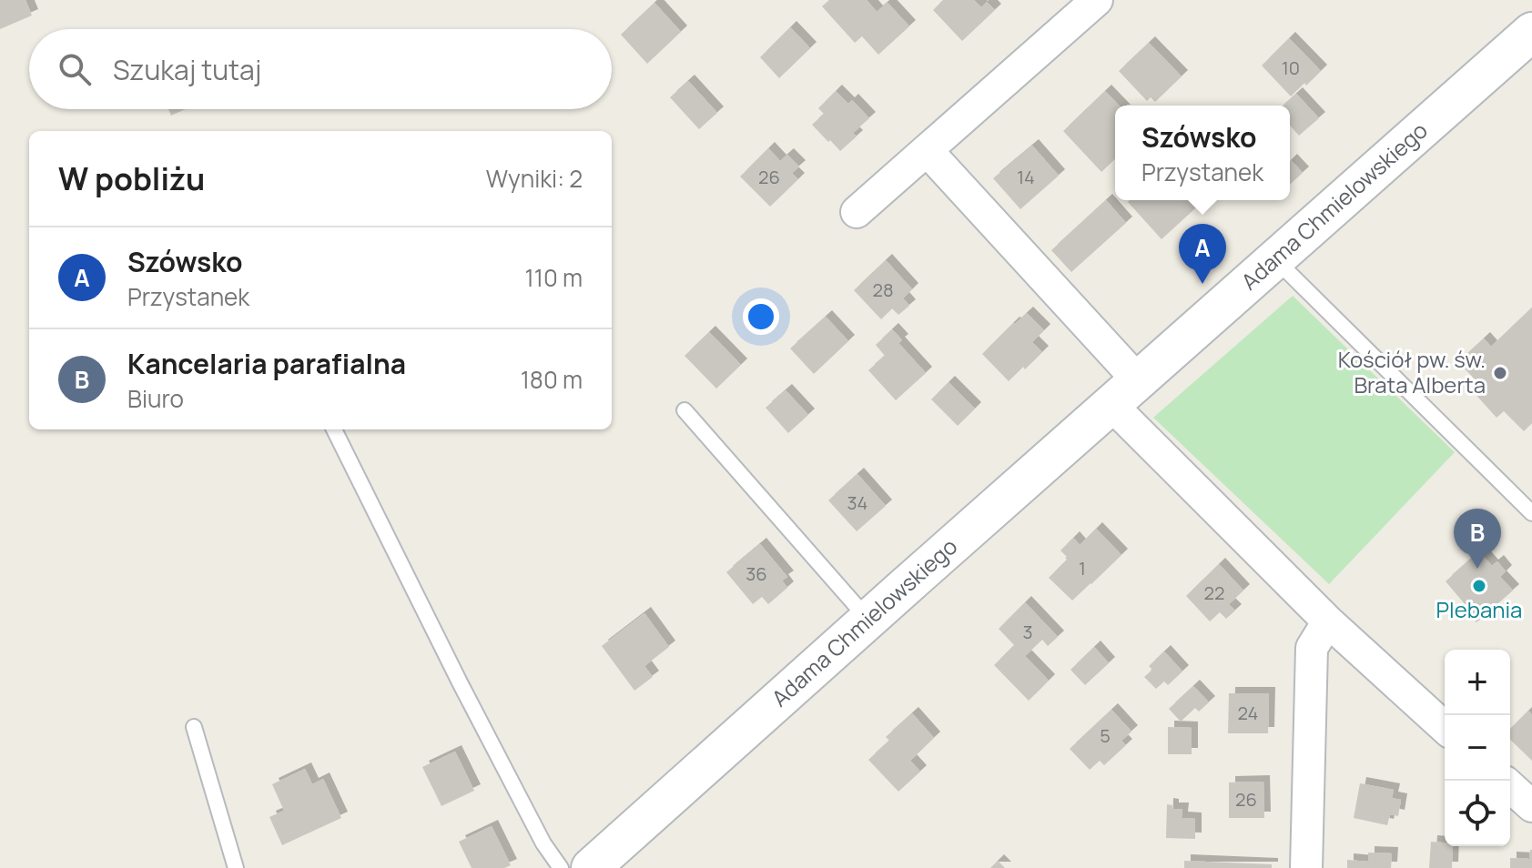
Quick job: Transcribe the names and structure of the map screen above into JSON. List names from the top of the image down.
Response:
{
  "streets": {
    "street": ["Adama Chmielowskiego"]
  },
  "places": ["Kościół pw. św. Brata Alberta", "Plebania"],
  "house_numbers": [
    "10",
    "26",
    "14",
    "28",
    "34",
    "1",
    "36",
    "22",
    "3",
    "24",
    "5",
    "26"
  ],
  "page": {
    "search": "Szukaj tutaj",
    "popup": ["Szówsko", "Przystanek"],
    "heading": ["W pobliżu", "Wyniki: 2"],
    "pins": ["A", "B"],
    "list": [
      {
        "mark": "A",
        "name": "Szówsko",
        "note": "Przystanek",
        "value": "110 m"
      },
      {
        "mark": "B",
        "name": "Kancelaria parafialna",
        "note": "Biuro",
        "value": "180 m"
      }
    ],
    "map_buttons": ["+", "−"]
  }
}
